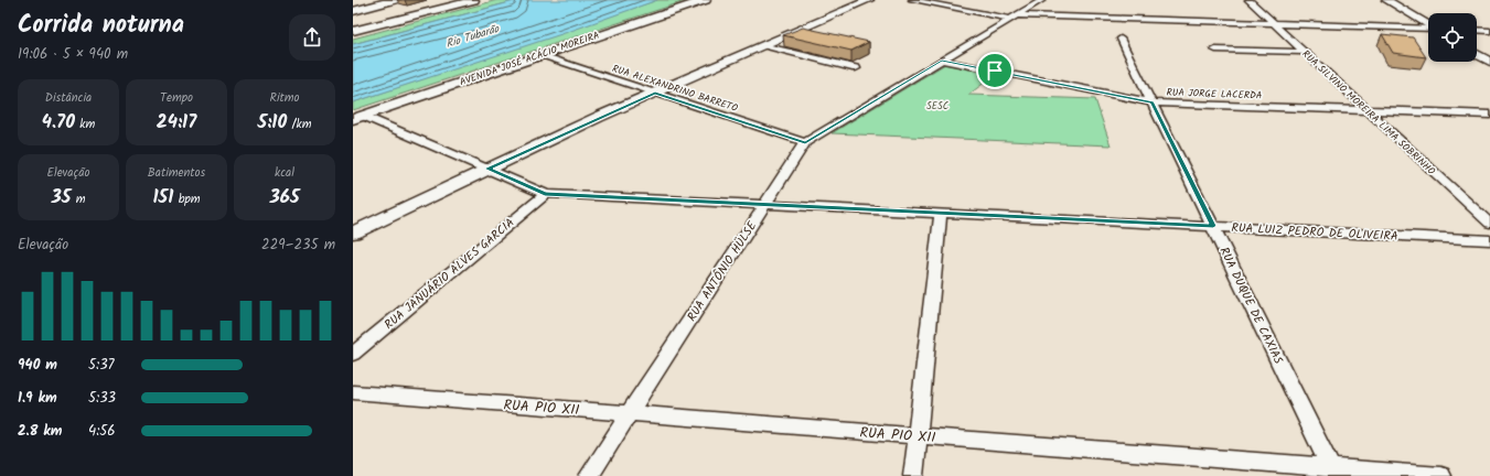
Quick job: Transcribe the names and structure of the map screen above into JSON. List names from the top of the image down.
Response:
{
  "streets": {
    "street": [
      "AVENIDA JOSÉ ACÁCIO MOREIRA",
      "RUA ALEXANDRINO BARRETO",
      "RUA JORGE LACERDA",
      "RUA SILVINO MOREIRA LIMA SOBRINHO",
      "RUA LUIZ PEDRO DE OLIVEIRA",
      "RUA ANTÔNIO HÜLSE",
      "RUA JANUÁRIO ALVES GARCIA",
      "RUA DUQUE DE CAXIAS",
      "RUA PIO XII"
    ]
  },
  "crossings": [
    ["AVENIDA JOSÉ ACÁCIO MOREIRA", "RUA ALEXANDRINO BARRETO"],
    ["AVENIDA JOSÉ ACÁCIO MOREIRA", "RUA LUIZ PEDRO DE OLIVEIRA"],
    ["RUA ALEXANDRINO BARRETO", "RUA ANTÔNIO HÜLSE"],
    ["RUA JORGE LACERDA", "RUA SILVINO MOREIRA LIMA SOBRINHO"],
    ["RUA JORGE LACERDA", "RUA ANTÔNIO HÜLSE"],
    ["RUA JORGE LACERDA", "RUA DUQUE DE CAXIAS"],
    ["RUA LUIZ PEDRO DE OLIVEIRA", "RUA ANTÔNIO HÜLSE"],
    ["RUA LUIZ PEDRO DE OLIVEIRA", "RUA JANUÁRIO ALVES GARCIA"],
    ["RUA LUIZ PEDRO DE OLIVEIRA", "RUA DUQUE DE CAXIAS"],
    ["RUA ANTÔNIO HÜLSE", "RUA PIO XII"],
    ["RUA DUQUE DE CAXIAS", "RUA PIO XII"]
  ],
  "water": ["Rio Tubarão"],
  "parks": ["SESC"],
  "page": {
    "heading": ["Corrida noturna", "19:06 · 5 × 940 m"],
    "stats": [
      ["Distância", "4.70 km"],
      ["Tempo", "24:17"],
      ["Ritmo", "5:10 /km"],
      ["Elevação", "35 m"],
      ["Batimentos", "151 bpm"],
      ["kcal", "365"]
    ],
    "chart": ["Elevação", "229–235 m"],
    "list": [
      {
        "name": "940 m",
        "note": "5:37"
      },
      {
        "name": "1.9 km",
        "note": "5:33"
      },
      {
        "name": "2.8 km",
        "note": "4:56"
      }
    ]
  }
}
